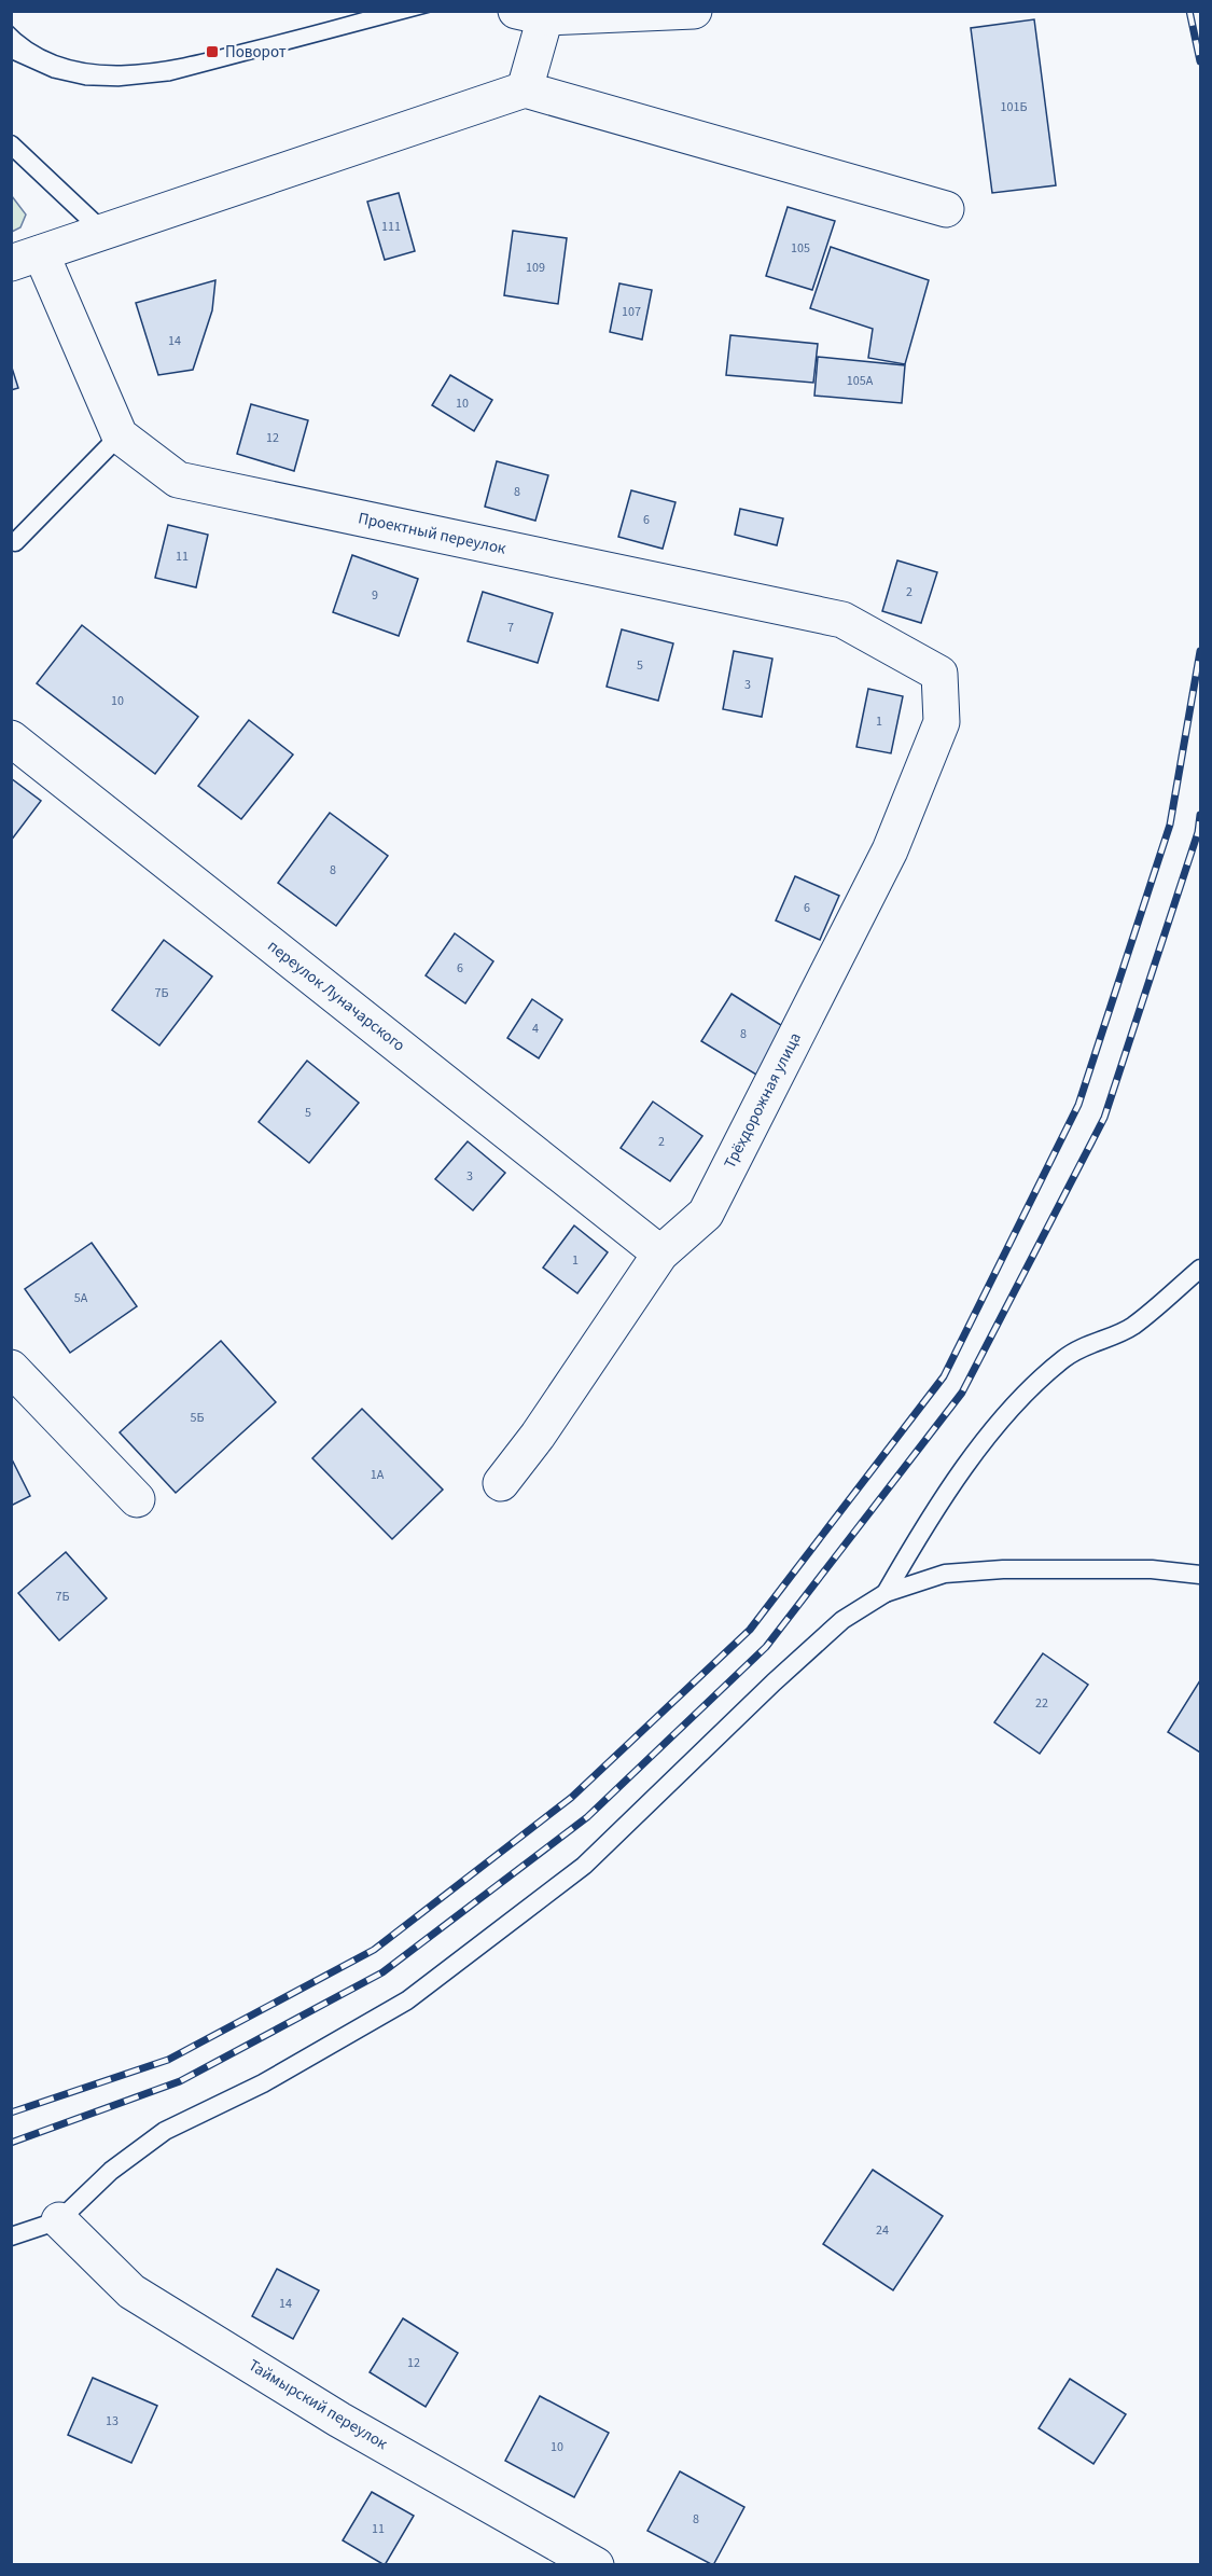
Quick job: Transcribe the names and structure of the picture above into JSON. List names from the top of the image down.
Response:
{
  "streets": {
    "street": [
      "Проектный переулок",
      "переулок Луначарского",
      "Трёхдорожная улица",
      "Таймырский переулок"
    ]
  },
  "crossings": [
    ["Проектный переулок", "Трёхдорожная улица"],
    ["переулок Луначарского", "Трёхдорожная улица"]
  ],
  "places": {
    "transit": ["Поворот"]
  },
  "house_numbers": [
    "101Б",
    "111",
    "105",
    "109",
    "107",
    "14",
    "105А",
    "10",
    "12",
    "8",
    "6",
    "11",
    "2",
    "9",
    "7",
    "5",
    "3",
    "10",
    "1",
    "8",
    "6",
    "6",
    "7Б",
    "4",
    "8",
    "5",
    "2",
    "3",
    "1",
    "5А",
    "5Б",
    "1А",
    "7Б",
    "22",
    "24",
    "14",
    "12",
    "13",
    "10",
    "8",
    "11"
  ]
}
